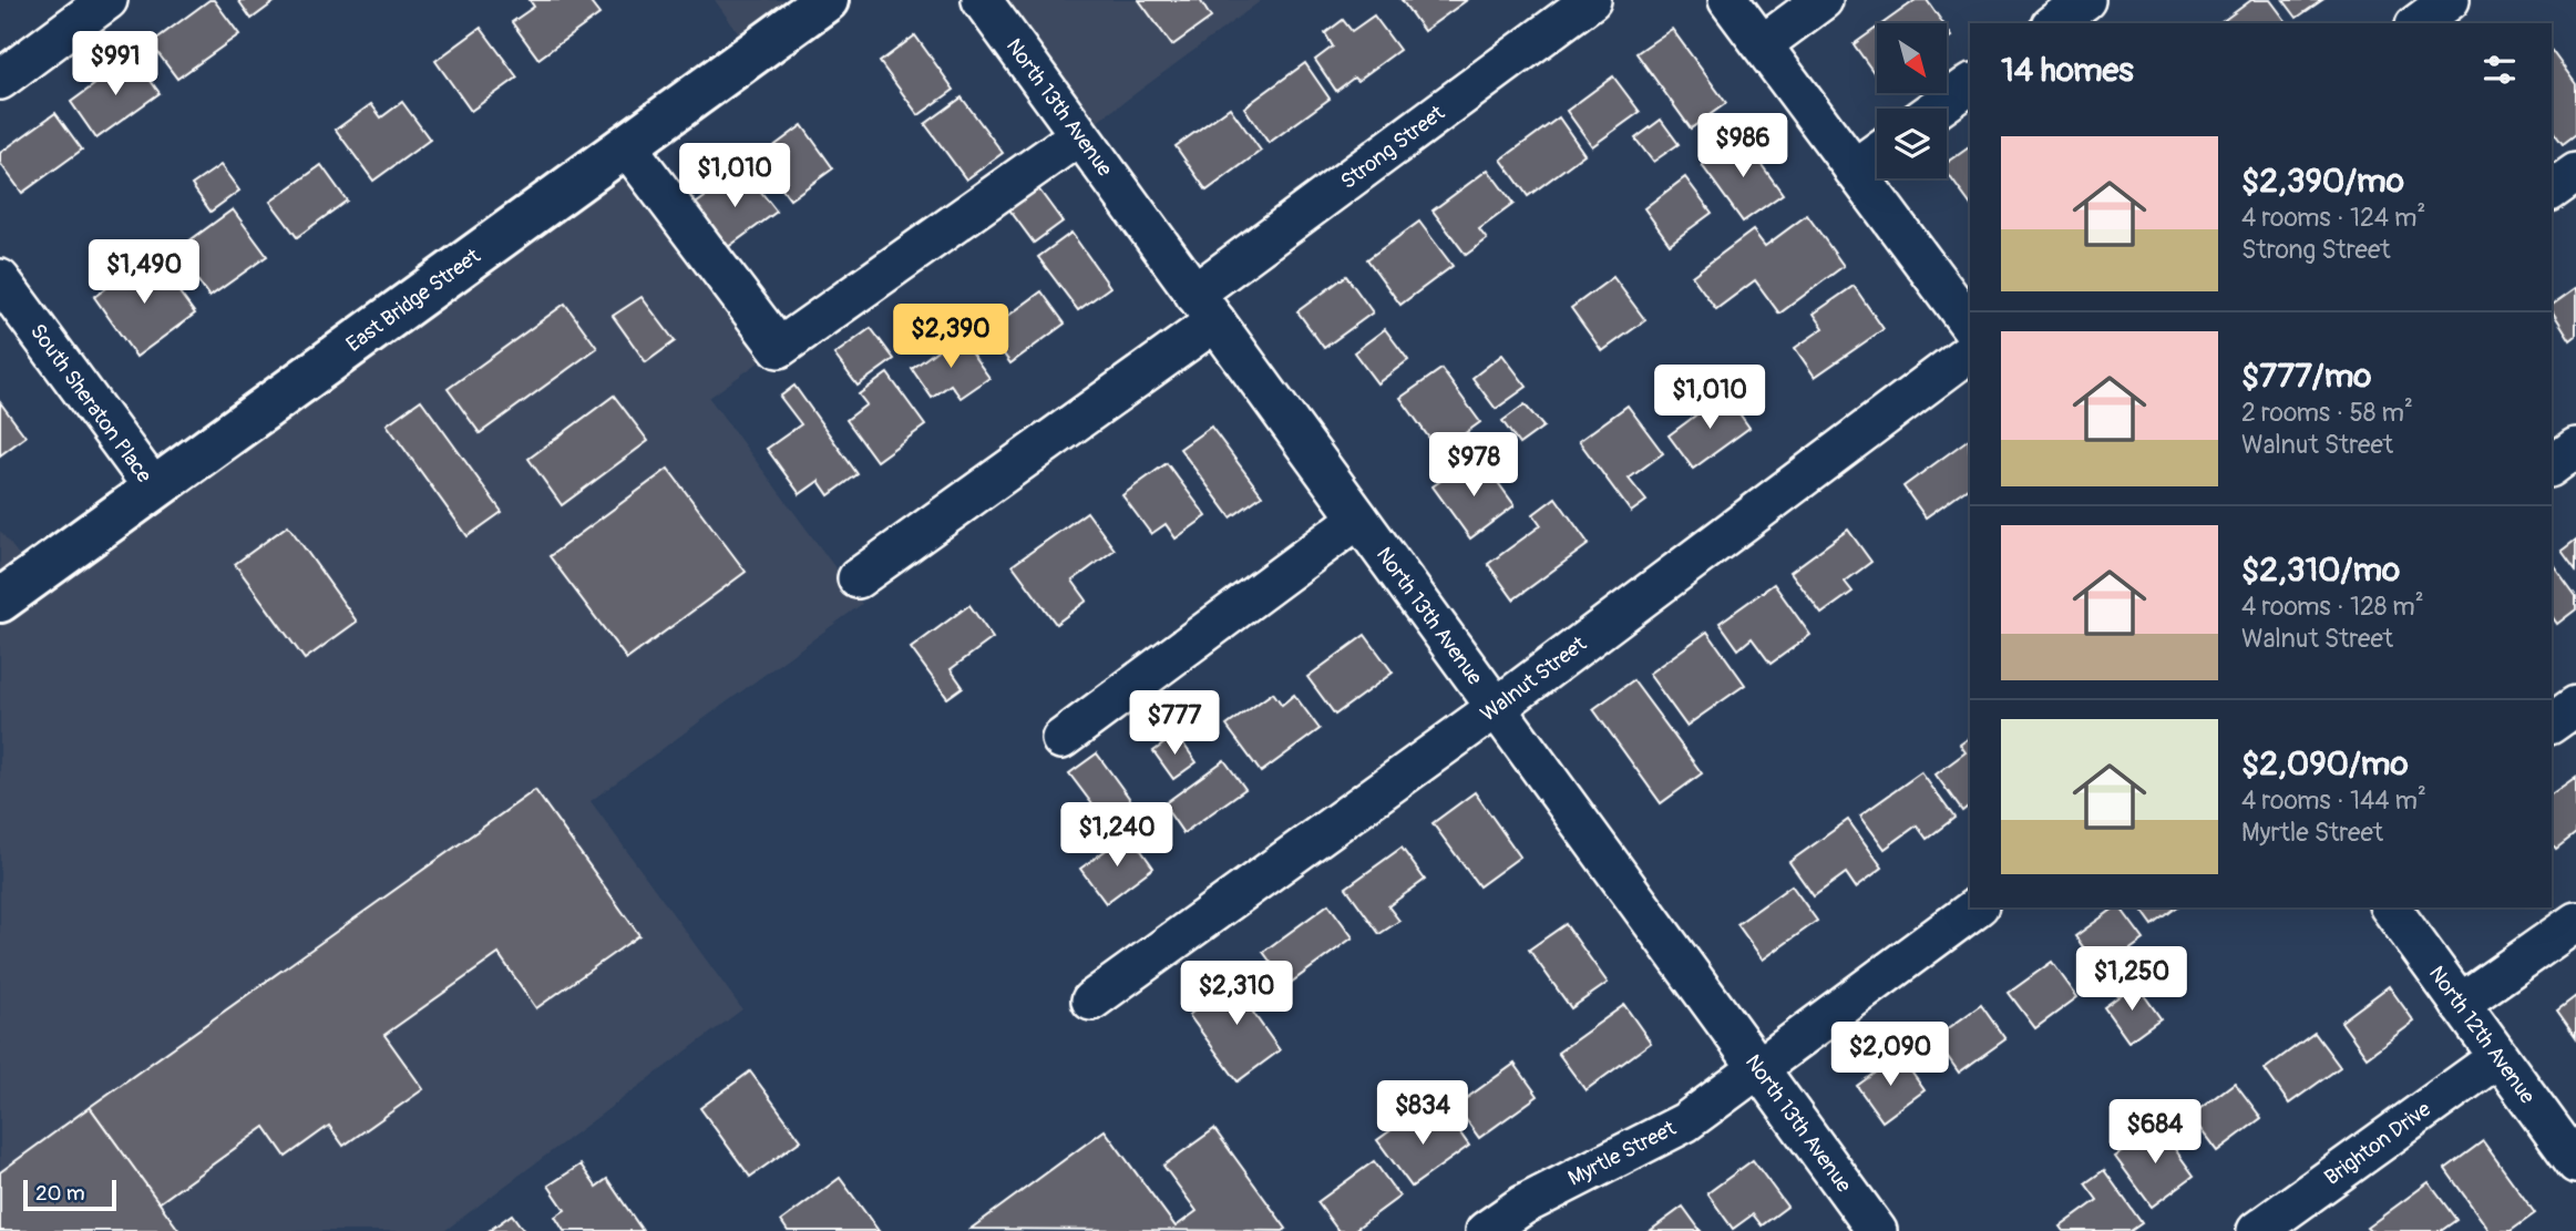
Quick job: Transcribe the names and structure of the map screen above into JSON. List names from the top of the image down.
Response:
{
  "streets": {
    "main road": ["East Bridge Street"],
    "street": [
      "North 13th Avenue",
      "Strong Street",
      "South Sheraton Place",
      "Walnut Street",
      "North 12th Avenue",
      "Brighton Drive",
      "Myrtle Street"
    ]
  },
  "crossings": [
    ["North 13th Avenue", "Strong Street"],
    ["North 13th Avenue", "Walnut Street"],
    ["North 13th Avenue", "Myrtle Street"],
    ["East Bridge Street", "South Sheraton Place"],
    ["North 12th Avenue", "Brighton Drive"]
  ],
  "scale_bar": "20 m",
  "north": "bottom right",
  "page": {
    "heading": "14 homes",
    "price": [
      "$991",
      "$986",
      "$1,010",
      "$1,490",
      "$2,390",
      "$1,010",
      "$978",
      "$777",
      "$1,240",
      "$1,250",
      "$2,310",
      "$2,090",
      "$834",
      "$684"
    ],
    "list": [
      {
        "name": "$2,390/mo",
        "note": "4 rooms · 124 m² · Strong Street"
      },
      {
        "name": "$777/mo",
        "note": "2 rooms · 58 m² · Walnut Street"
      },
      {
        "name": "$2,310/mo",
        "note": "4 rooms · 128 m² · Walnut Street"
      },
      {
        "name": "$2,090/mo",
        "note": "4 rooms · 144 m² · Myrtle Street"
      }
    ],
    "scale": "20 m"
  }
}
